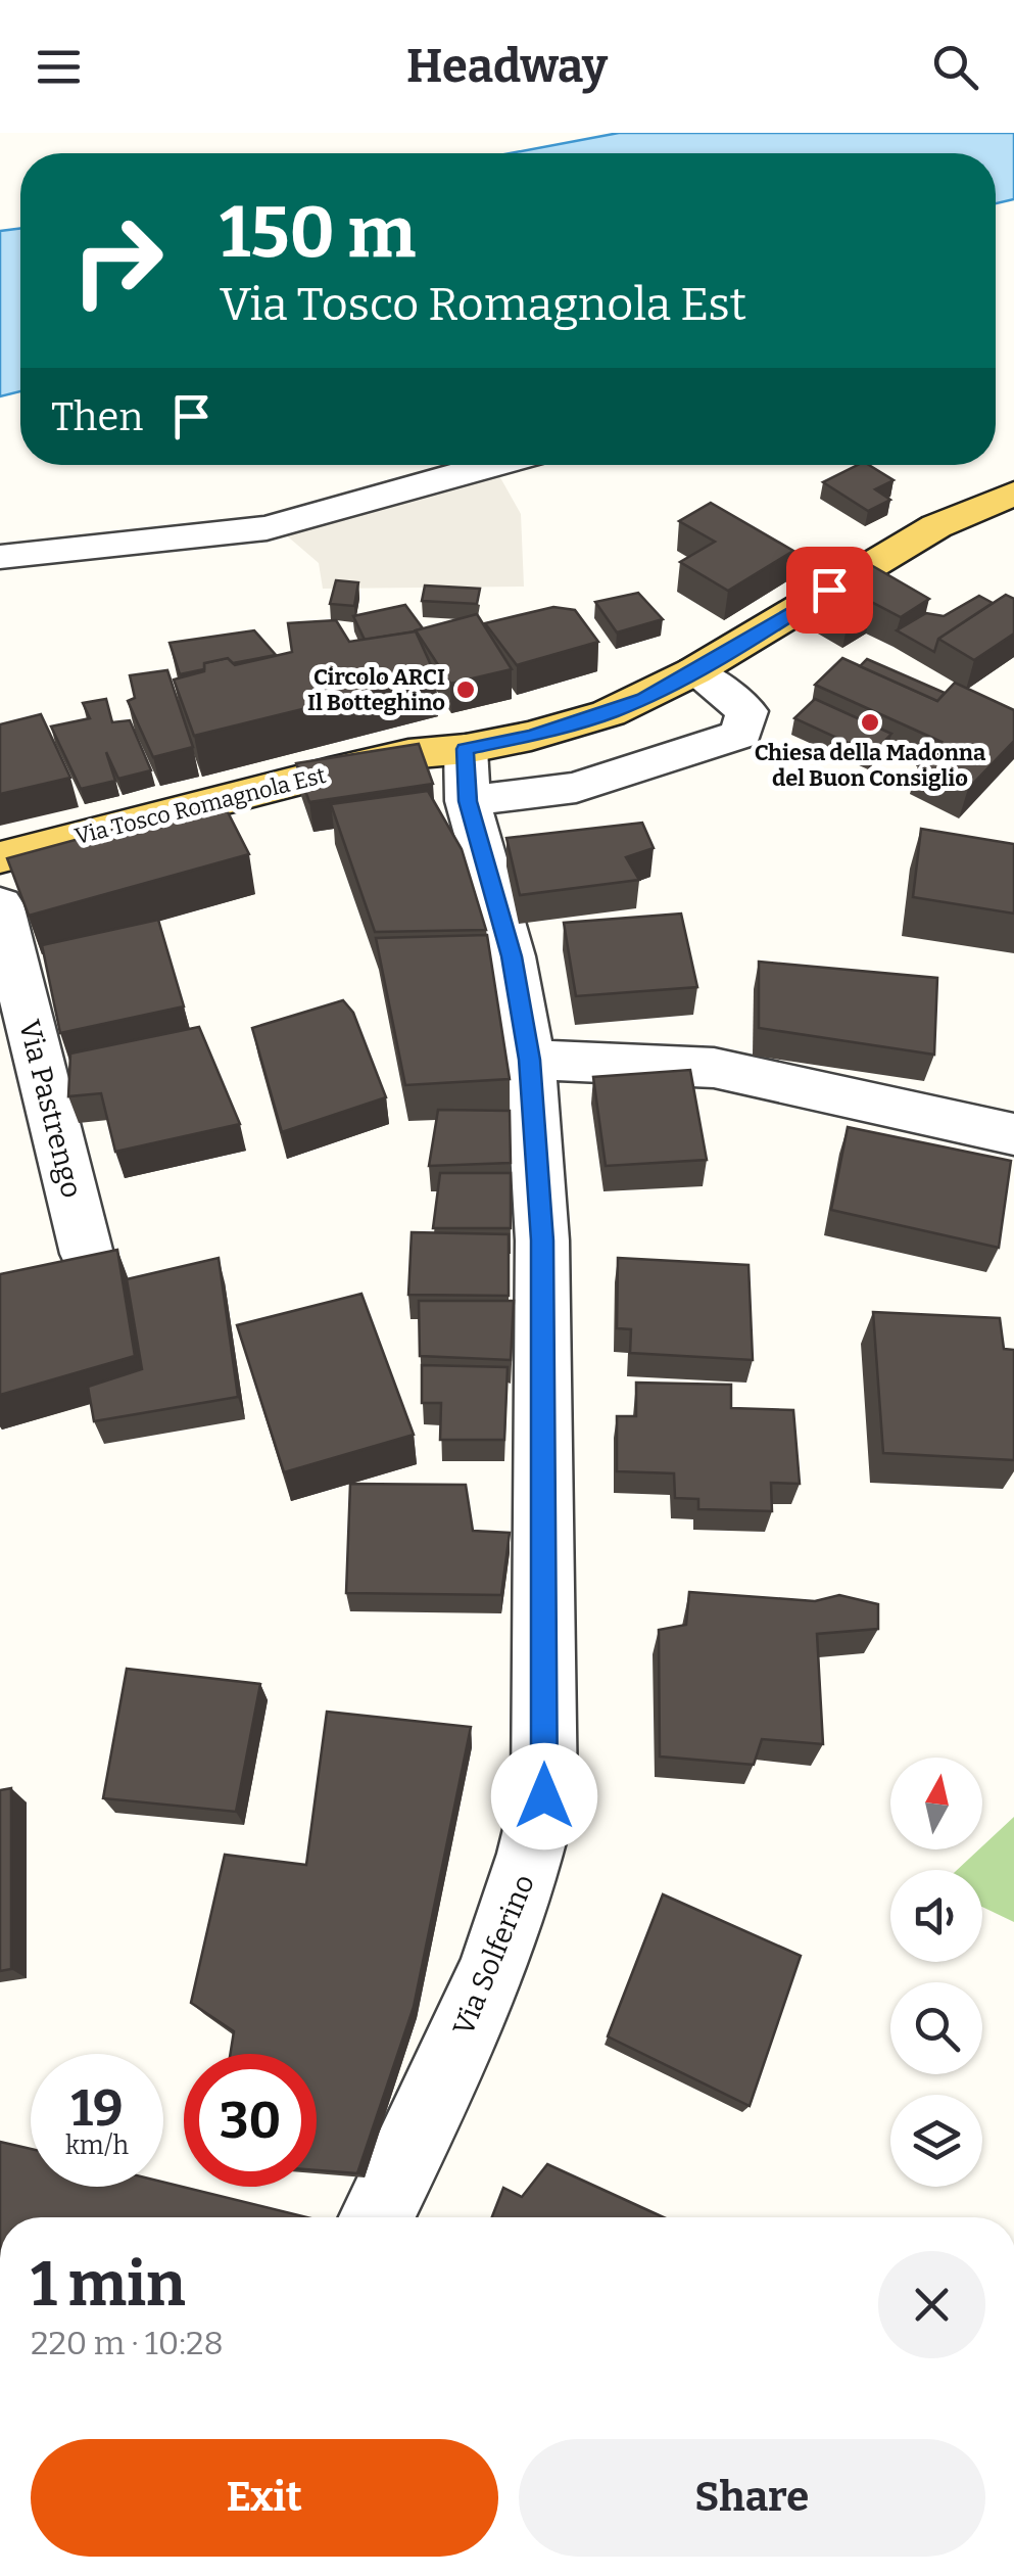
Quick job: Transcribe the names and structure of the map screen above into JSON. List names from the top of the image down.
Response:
{
  "streets": {
    "main road": ["Via Tosco Romagnola Est"],
    "street": ["Via Pastrengo", "Via Solferino"]
  },
  "crossings": [
    ["Via Tosco Romagnola Est", "Via Solferino"]
  ],
  "places": ["Circolo ARCI Il Botteghino", "Chiesa della Madonna del Buon Consiglio"],
  "north": "top",
  "page": {
    "header": "Headway",
    "turn": ["150 m", "Via Tosco Romagnola Est"],
    "then": "Then",
    "speed": "19 km/h",
    "limit": "30",
    "heading": ["1 min", "220 m · 10:28"],
    "buttons": ["Exit", "Share"]
  }
}
